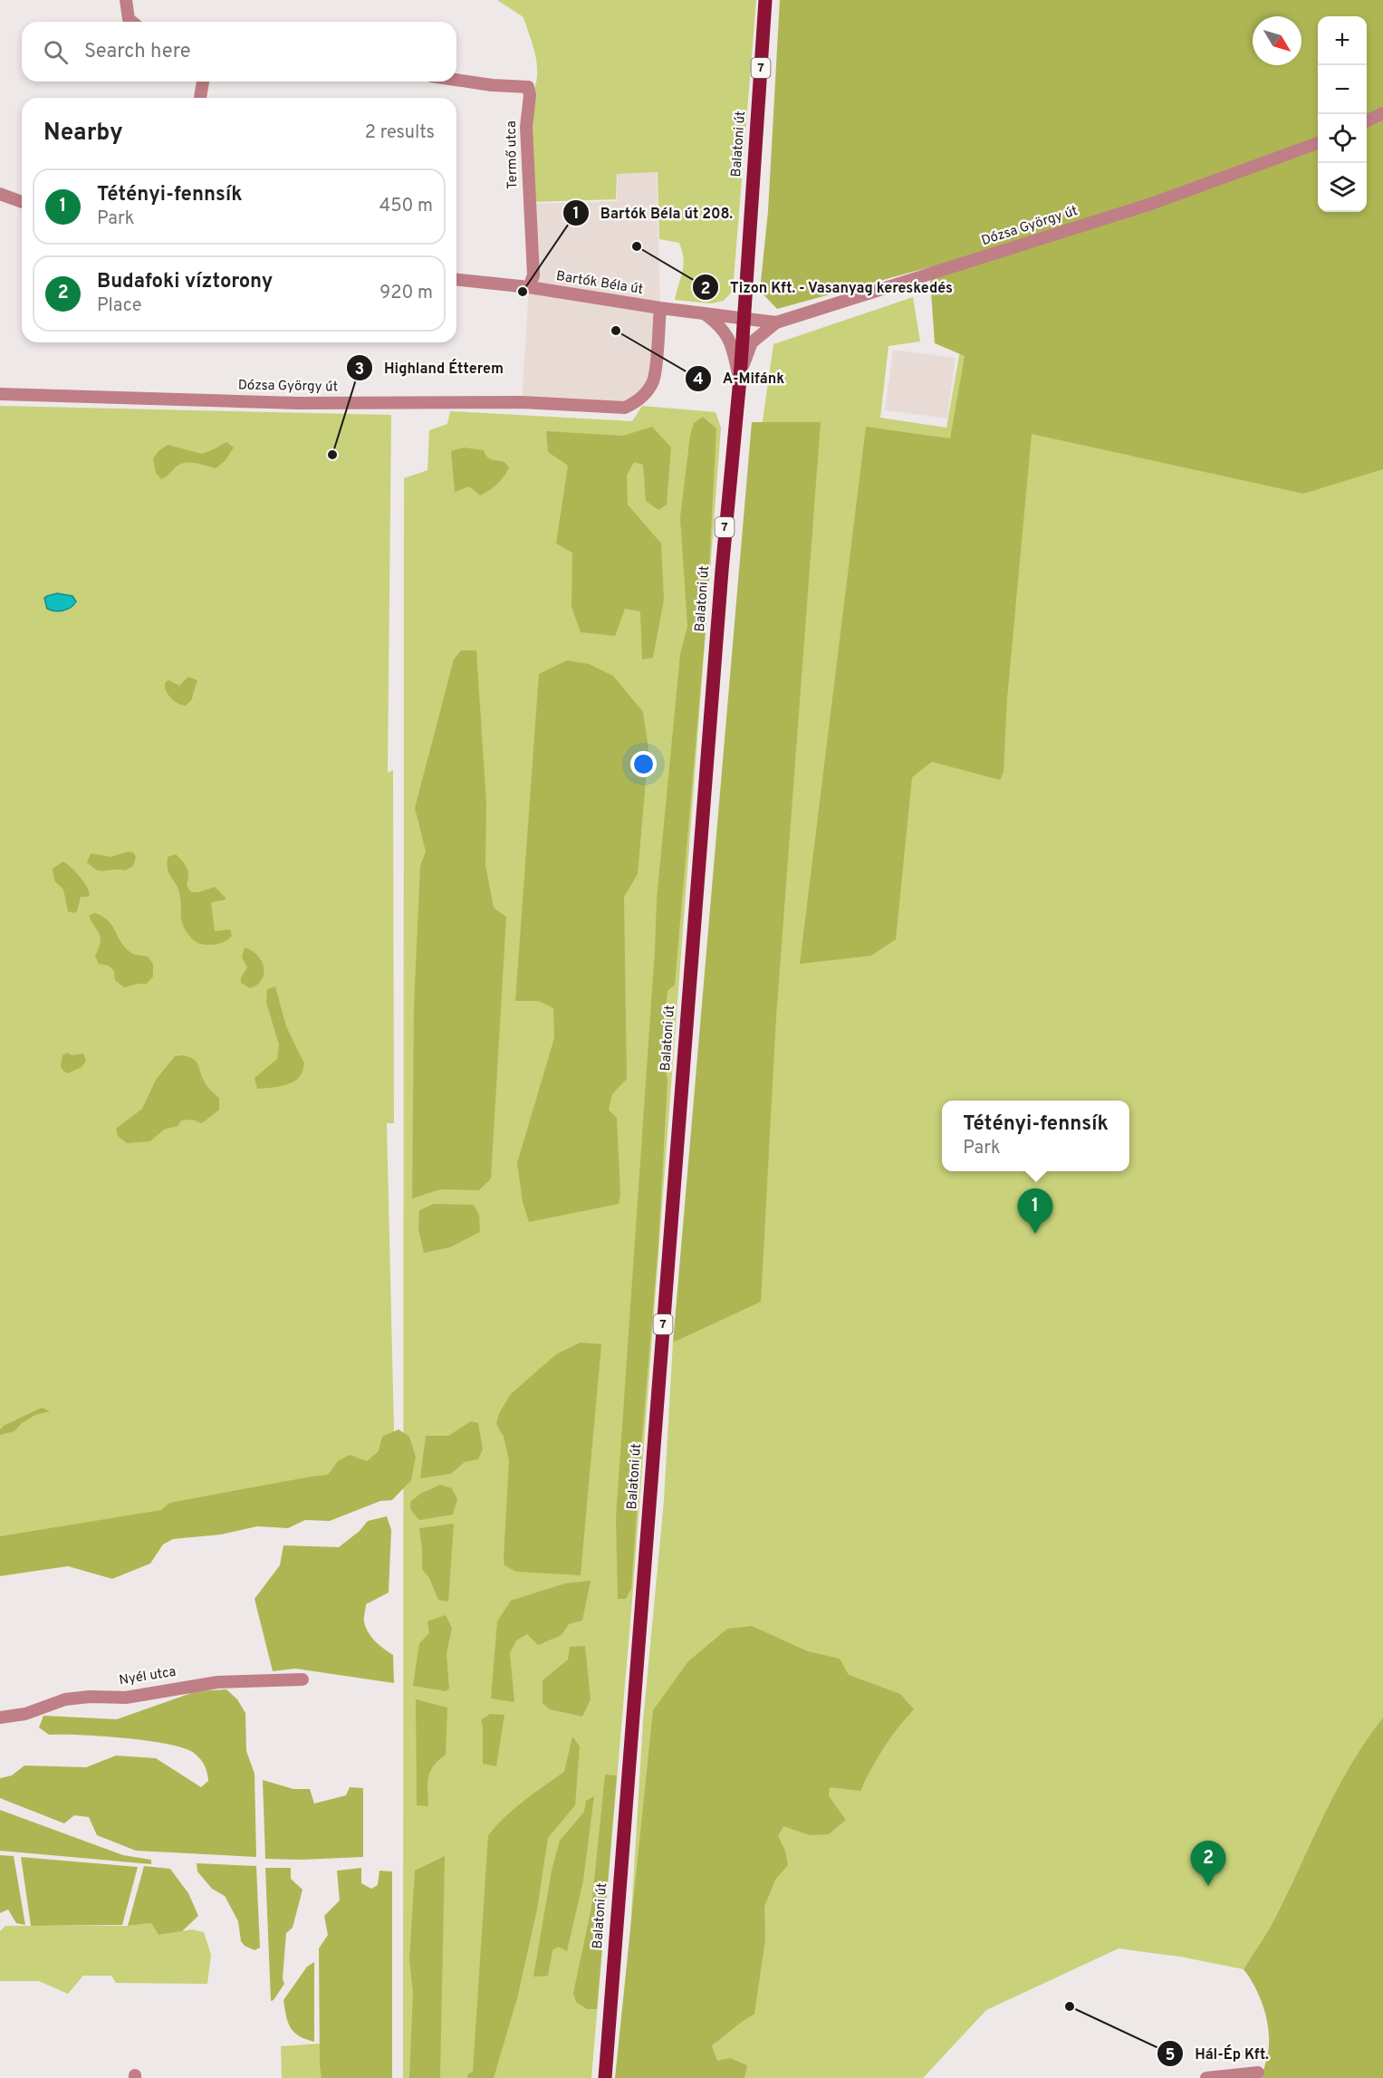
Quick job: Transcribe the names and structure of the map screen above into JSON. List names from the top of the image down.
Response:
{
  "streets": {
    "main road": ["7", "Balatoni út"],
    "street": [
      "Termő utca",
      "Dózsa György út",
      "Bartók Béla út",
      "Nyél utca"
    ]
  },
  "crossings": [
    ["Balatoni út", "Dózsa György út"],
    ["Balatoni út", "Bartók Béla út"],
    ["Termő utca", "Bartók Béla út"],
    ["Dózsa György út", "Bartók Béla út"]
  ],
  "places": [
    "Tizon Kft. - Vasanyag kereskedés",
    "Bartók Béla út 208.",
    "A-Mifánk",
    "Highland Étterem",
    "Hál-Ép Kft."
  ],
  "north": "bottom right",
  "page": {
    "map_buttons": ["+", "−"],
    "search": "Search here",
    "heading": ["Nearby", "2 results"],
    "list": [
      {
        "mark": "1",
        "name": "Tétényi-fennsík",
        "note": "Park",
        "value": "450 m"
      },
      {
        "mark": "2",
        "name": "Budafoki víztorony",
        "note": "Place",
        "value": "920 m"
      }
    ],
    "popup": ["Tétényi-fennsík", "Park"],
    "pins": ["1", "2"]
  }
}
